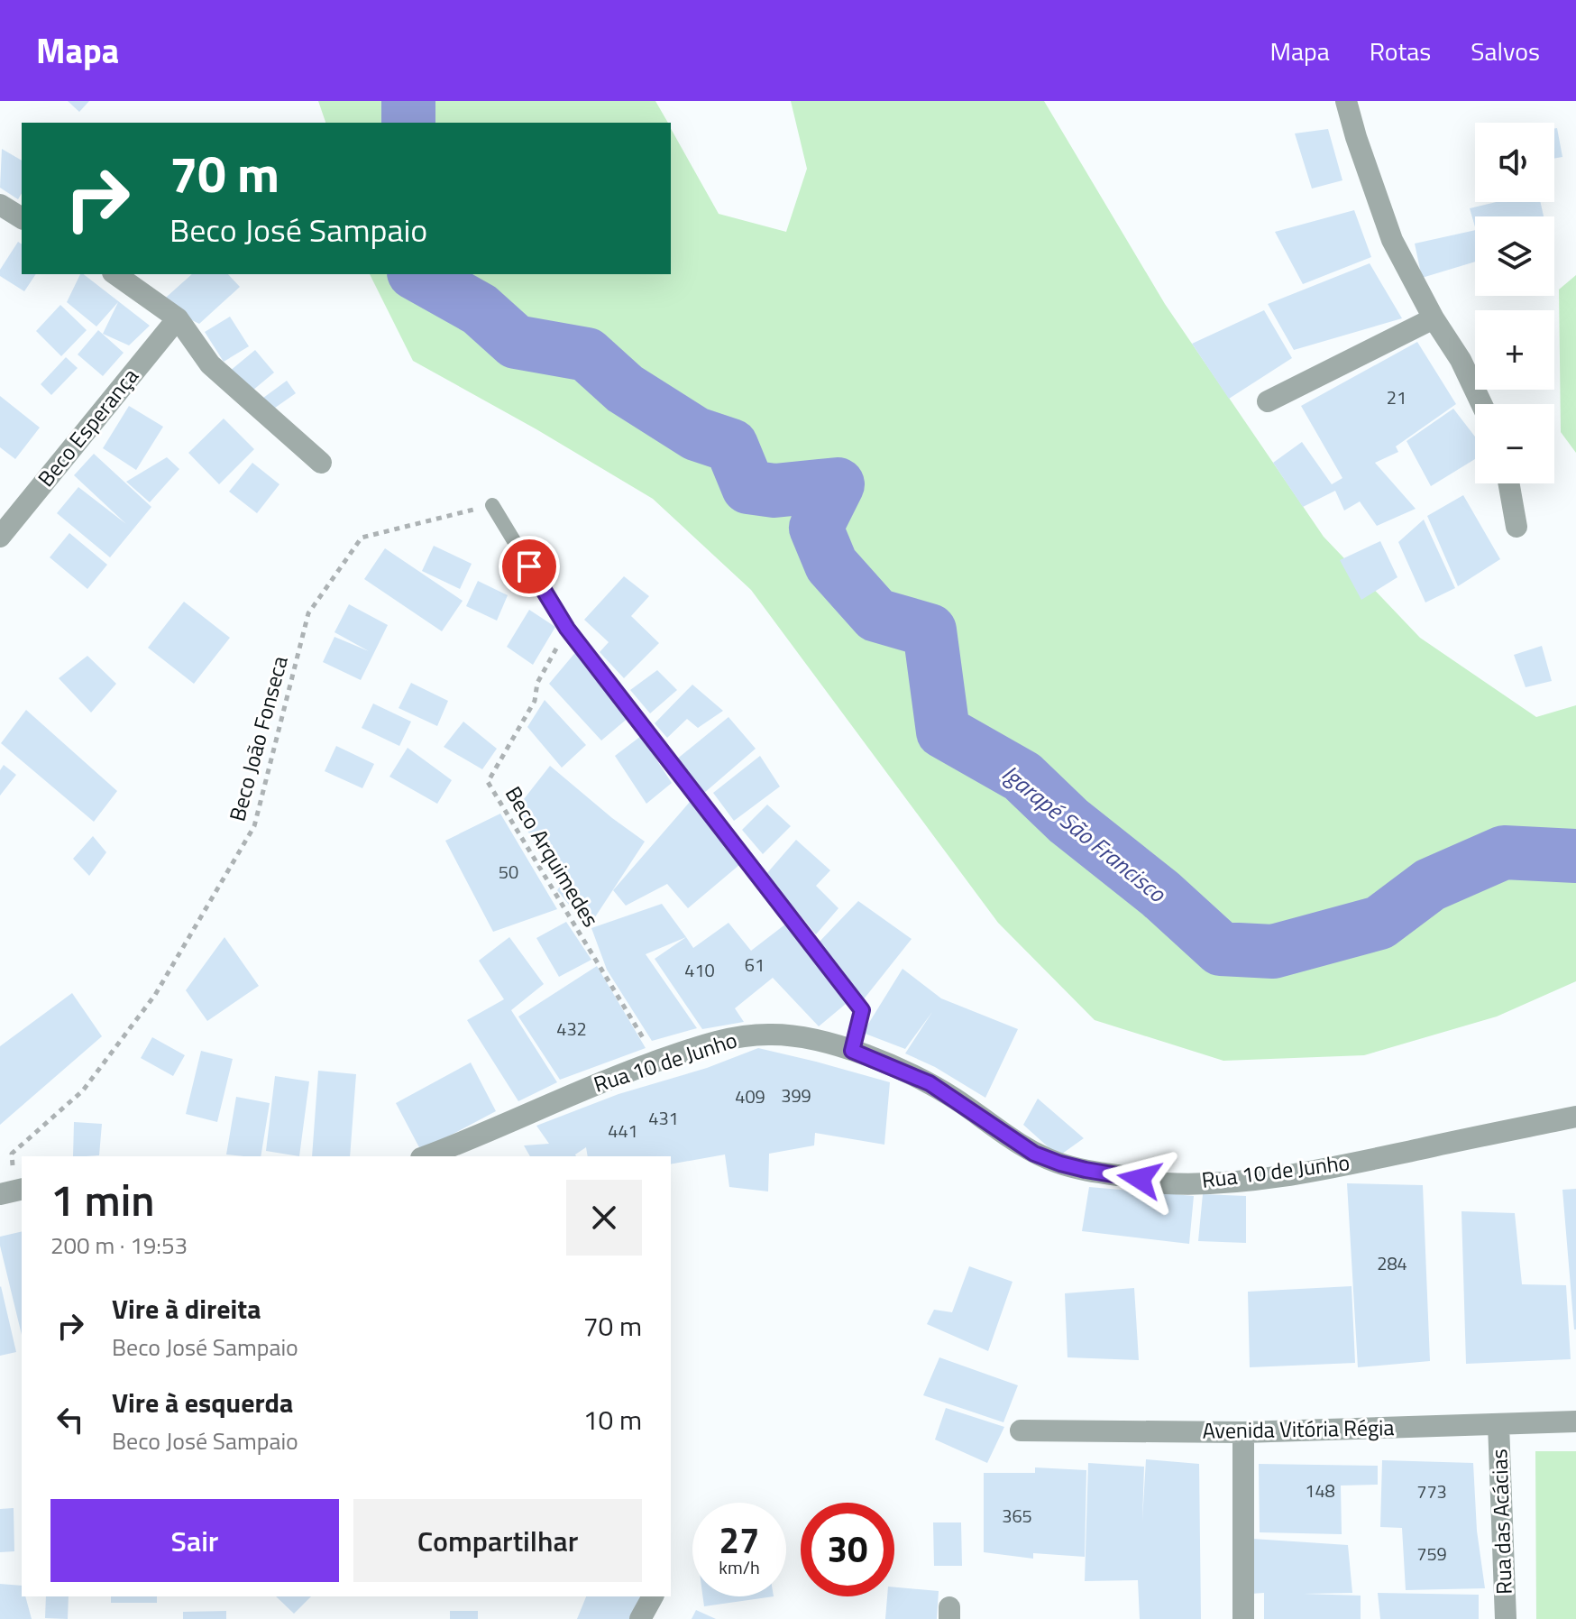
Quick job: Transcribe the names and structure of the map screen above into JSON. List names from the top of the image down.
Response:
{
  "streets": {
    "street": [
      "Beco Esperança",
      "Rua 10 de Junho",
      "Avenida Vitória Régia",
      "Rua das Acácias"
    ],
    "path": ["Beco João Fonseca", "Beco Arquimedes"]
  },
  "crossings": [
    ["Beco Arquimedes", "Rua 10 de Junho"],
    ["Avenida Vitória Régia", "Rua das Acácias"]
  ],
  "water": ["Igarapé São Francisco"],
  "house_numbers": [
    "21",
    "50",
    "61",
    "410",
    "432",
    "399",
    "409",
    "431",
    "441",
    "284",
    "148",
    "773",
    "365",
    "759"
  ],
  "page": {
    "header": "Mapa",
    "nav": ["Mapa", "Rotas", "Salvos"],
    "map_buttons": ["+", "−"],
    "turn": ["70 m", "Beco José Sampaio"],
    "heading": ["1 min", "200 m · 19:53"],
    "list": [
      {
        "name": "Vire à direita",
        "note": "Beco José Sampaio",
        "value": "70 m"
      },
      {
        "name": "Vire à esquerda",
        "note": "Beco José Sampaio",
        "value": "10 m"
      }
    ],
    "buttons": ["Sair", "Compartilhar"],
    "speed": "27 km/h",
    "limit": "30"
  }
}
